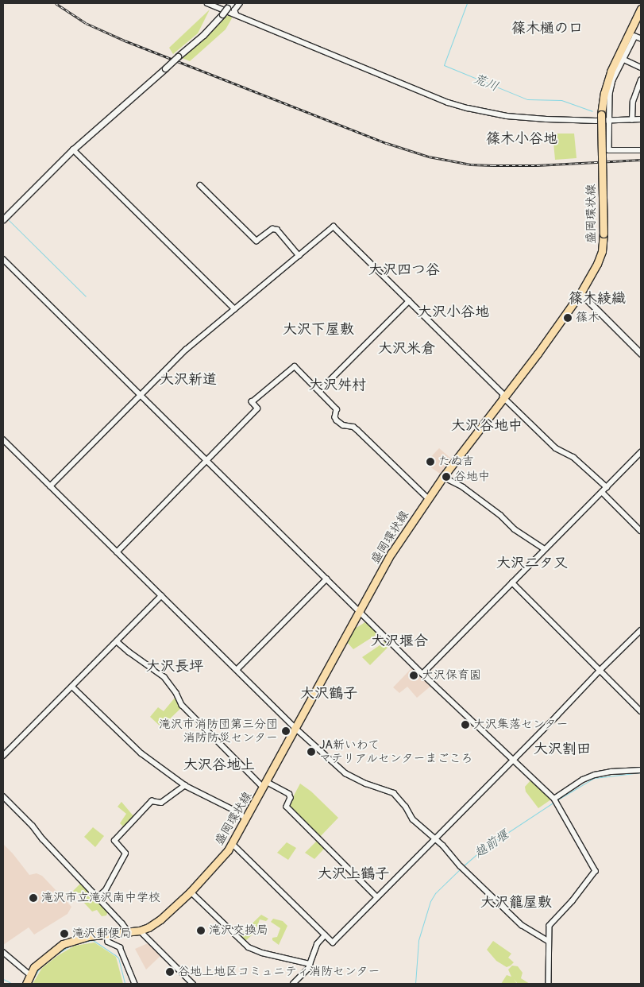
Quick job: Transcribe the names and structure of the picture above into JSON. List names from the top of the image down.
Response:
{
  "streets": {
    "main road": ["盛岡環状線"]
  },
  "districts": [
    "篠木樋の口",
    "篠木小谷地",
    "大沢四つ谷",
    "篠木綾織",
    "大沢小谷地",
    "大沢下屋敷",
    "大沢米倉",
    "大沢新道",
    "大沢舛村",
    "大沢谷地中",
    "大沢二タ又",
    "大沢堰合",
    "大沢長坪",
    "大沢鶴子",
    "大沢割田",
    "大沢谷地上",
    "大沢上鶴子",
    "大沢籠屋敷"
  ],
  "water": ["荒川", "越前堰"],
  "places": [
    "篠木",
    "たぬ吉",
    "谷地中",
    "大沢保育園",
    "大沢集落センター",
    "滝沢市消防団第三分団 消防防災センター",
    "JA新いわて マテリアルセンターまごころ",
    "滝沢市立滝沢南中学校",
    "滝沢交換局",
    "滝沢郵便局",
    "谷地上地区コミュニティ消防センター"
  ]
}
